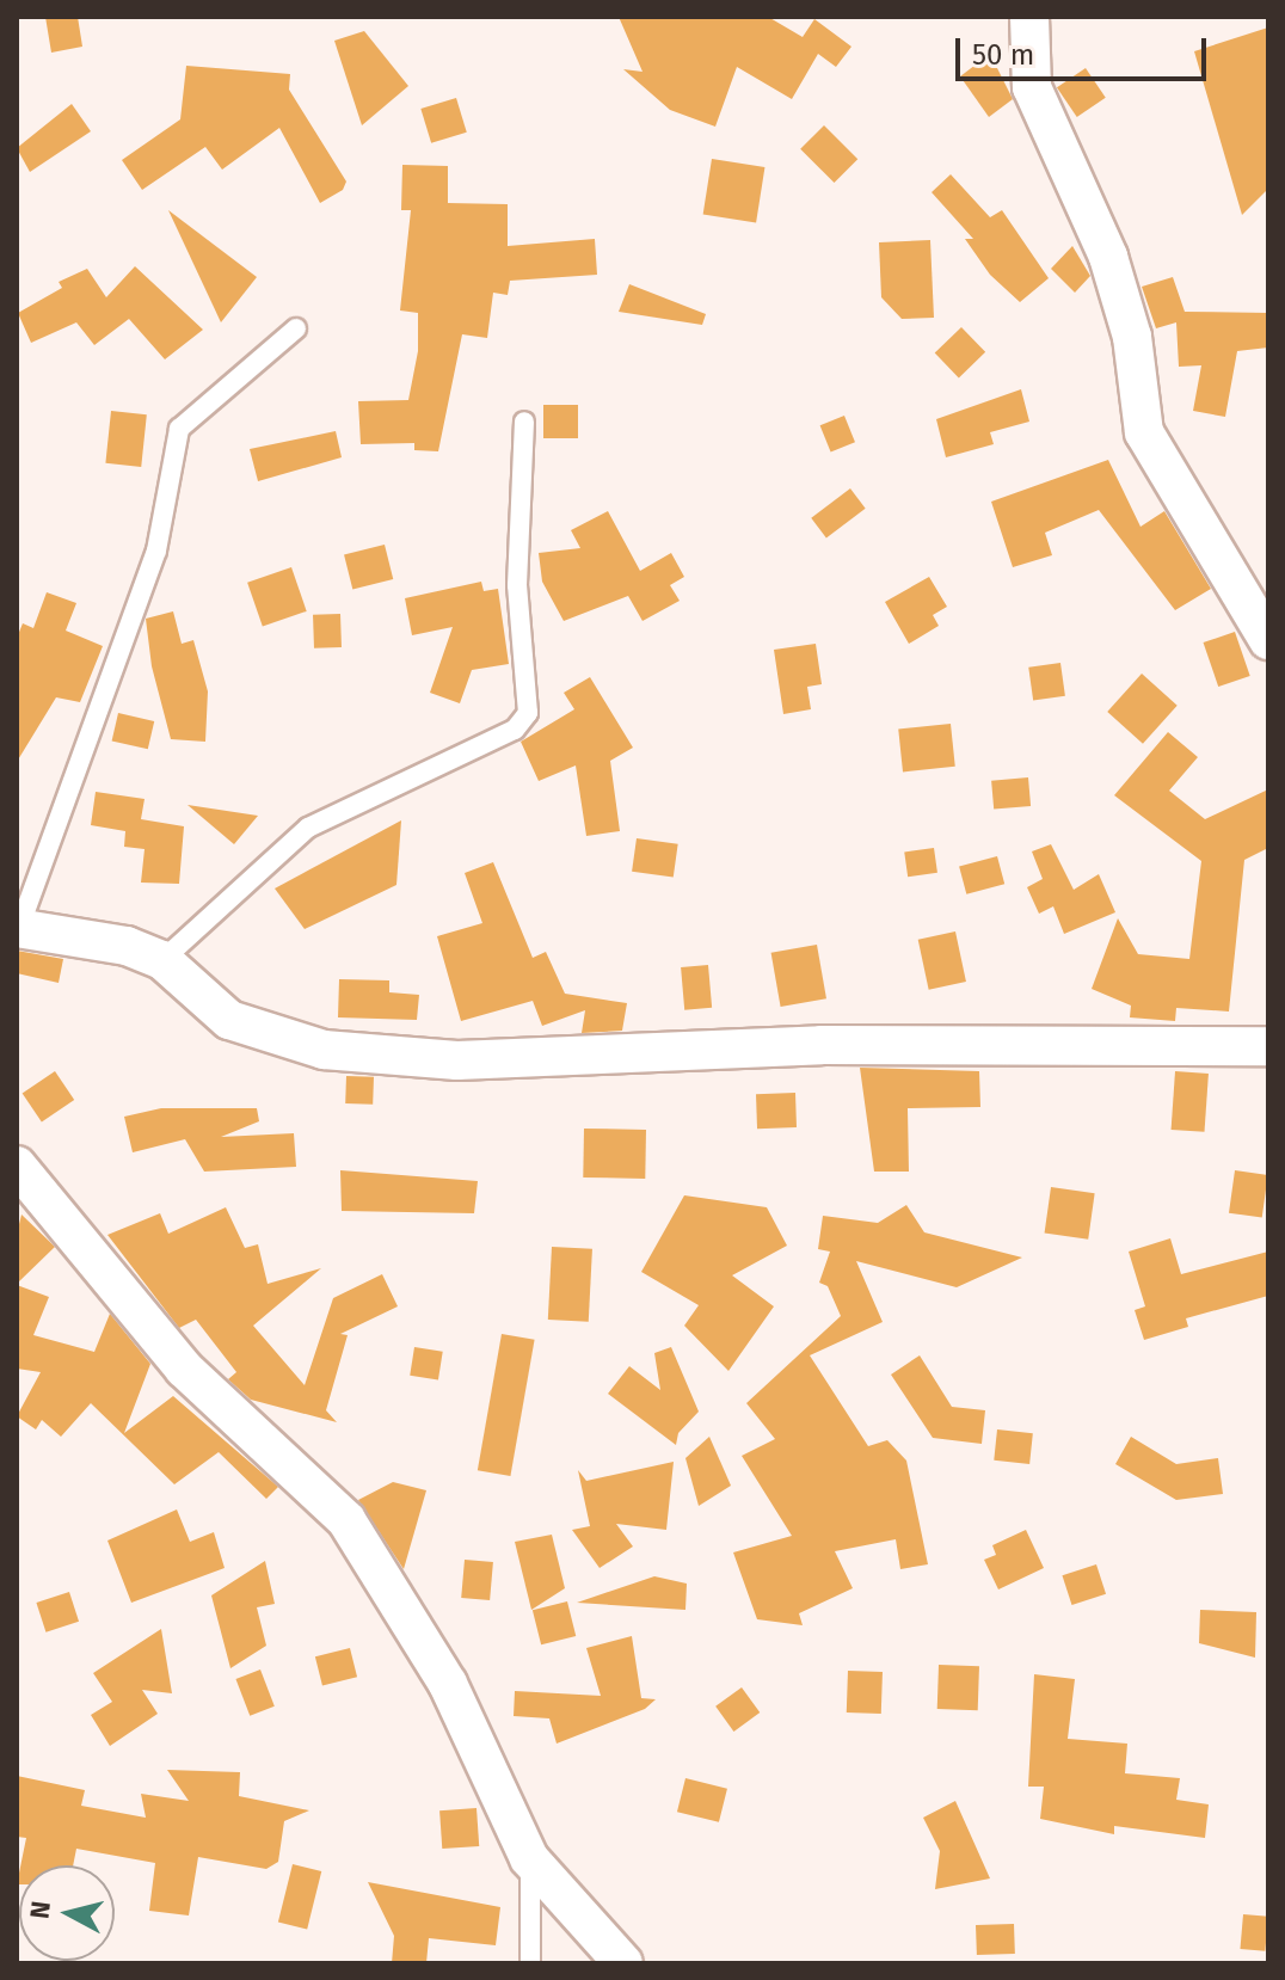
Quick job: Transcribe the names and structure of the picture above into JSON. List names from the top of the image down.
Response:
{
  "scale_bar": "50 m",
  "north": "left"
}
